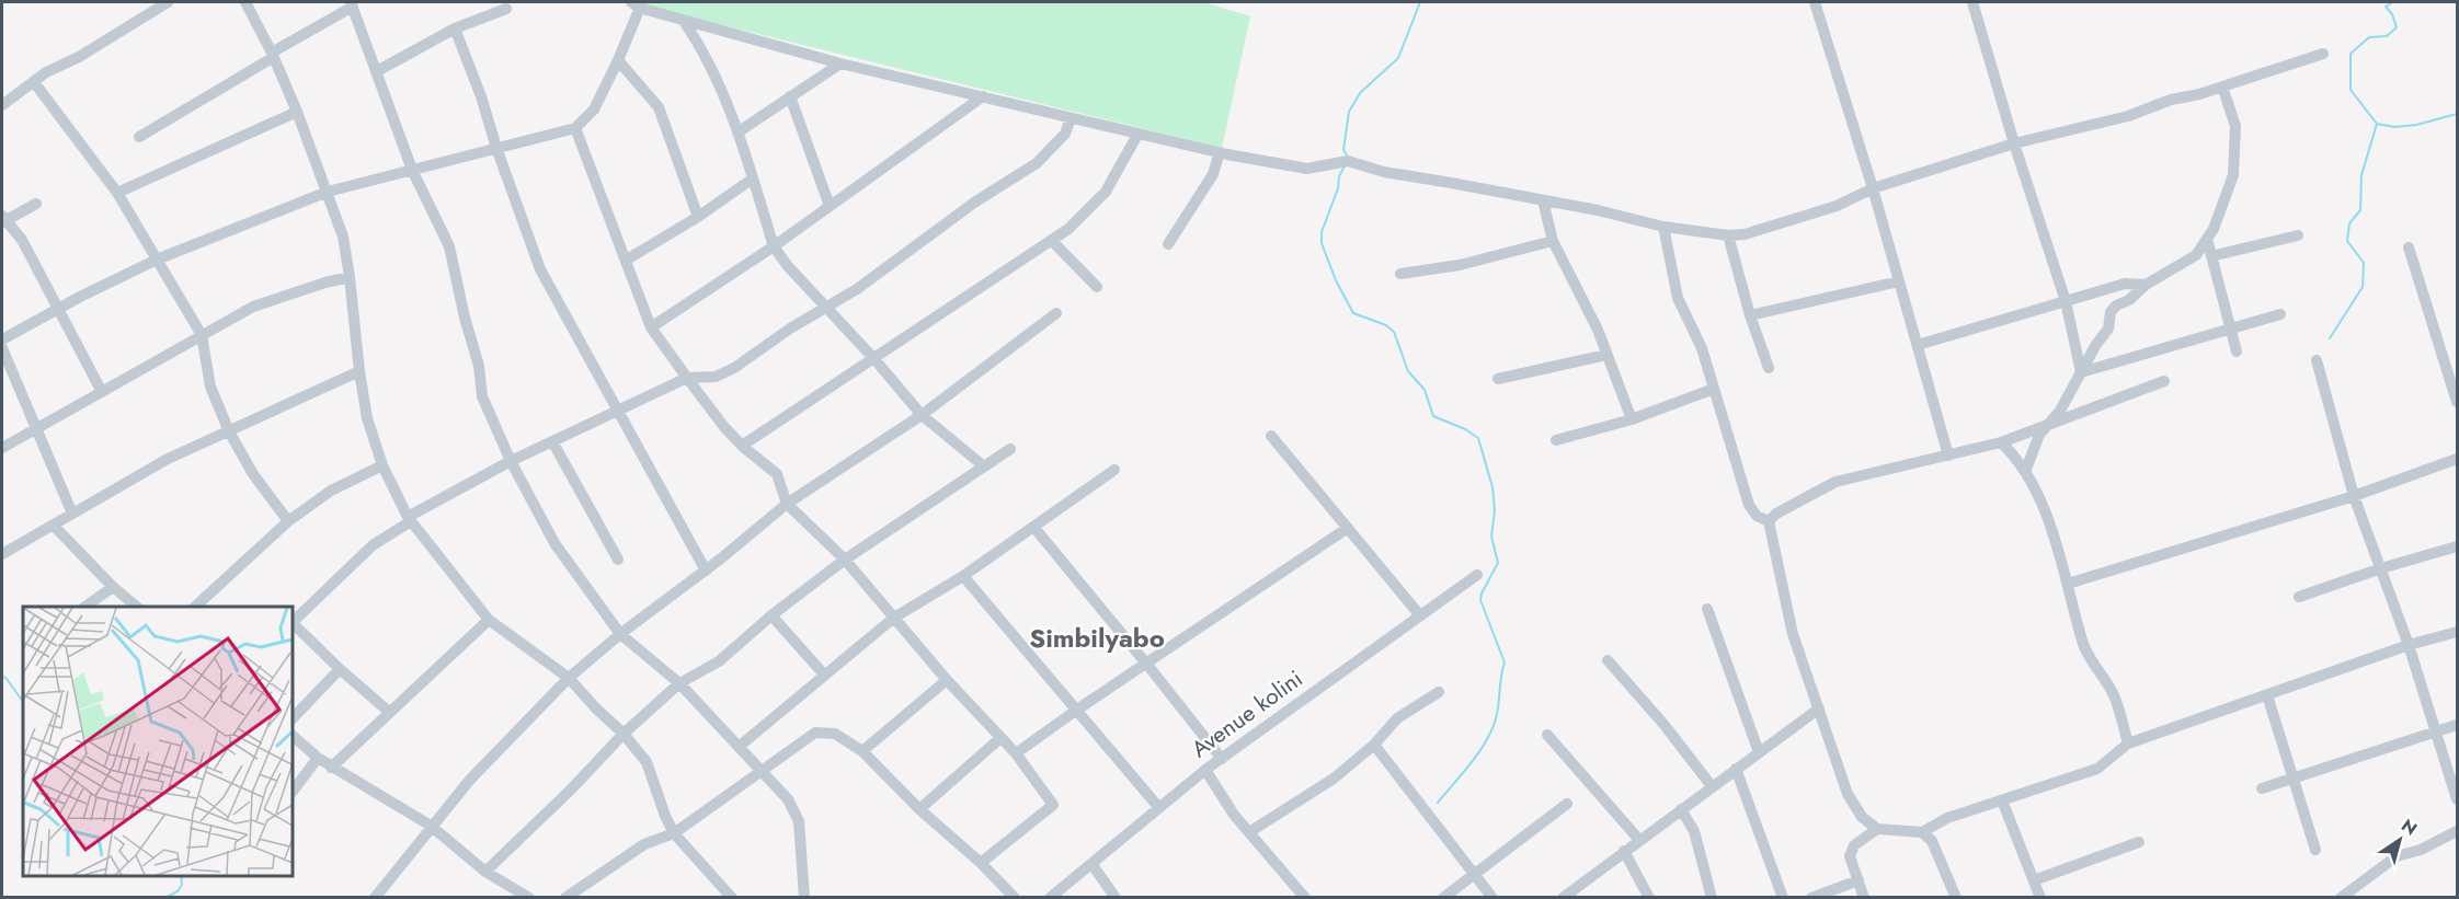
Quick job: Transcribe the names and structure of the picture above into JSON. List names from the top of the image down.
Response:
{
  "streets": {
    "street": ["Avenue kolini"]
  },
  "districts": ["Simbilyabo"],
  "north": "top right"
}
